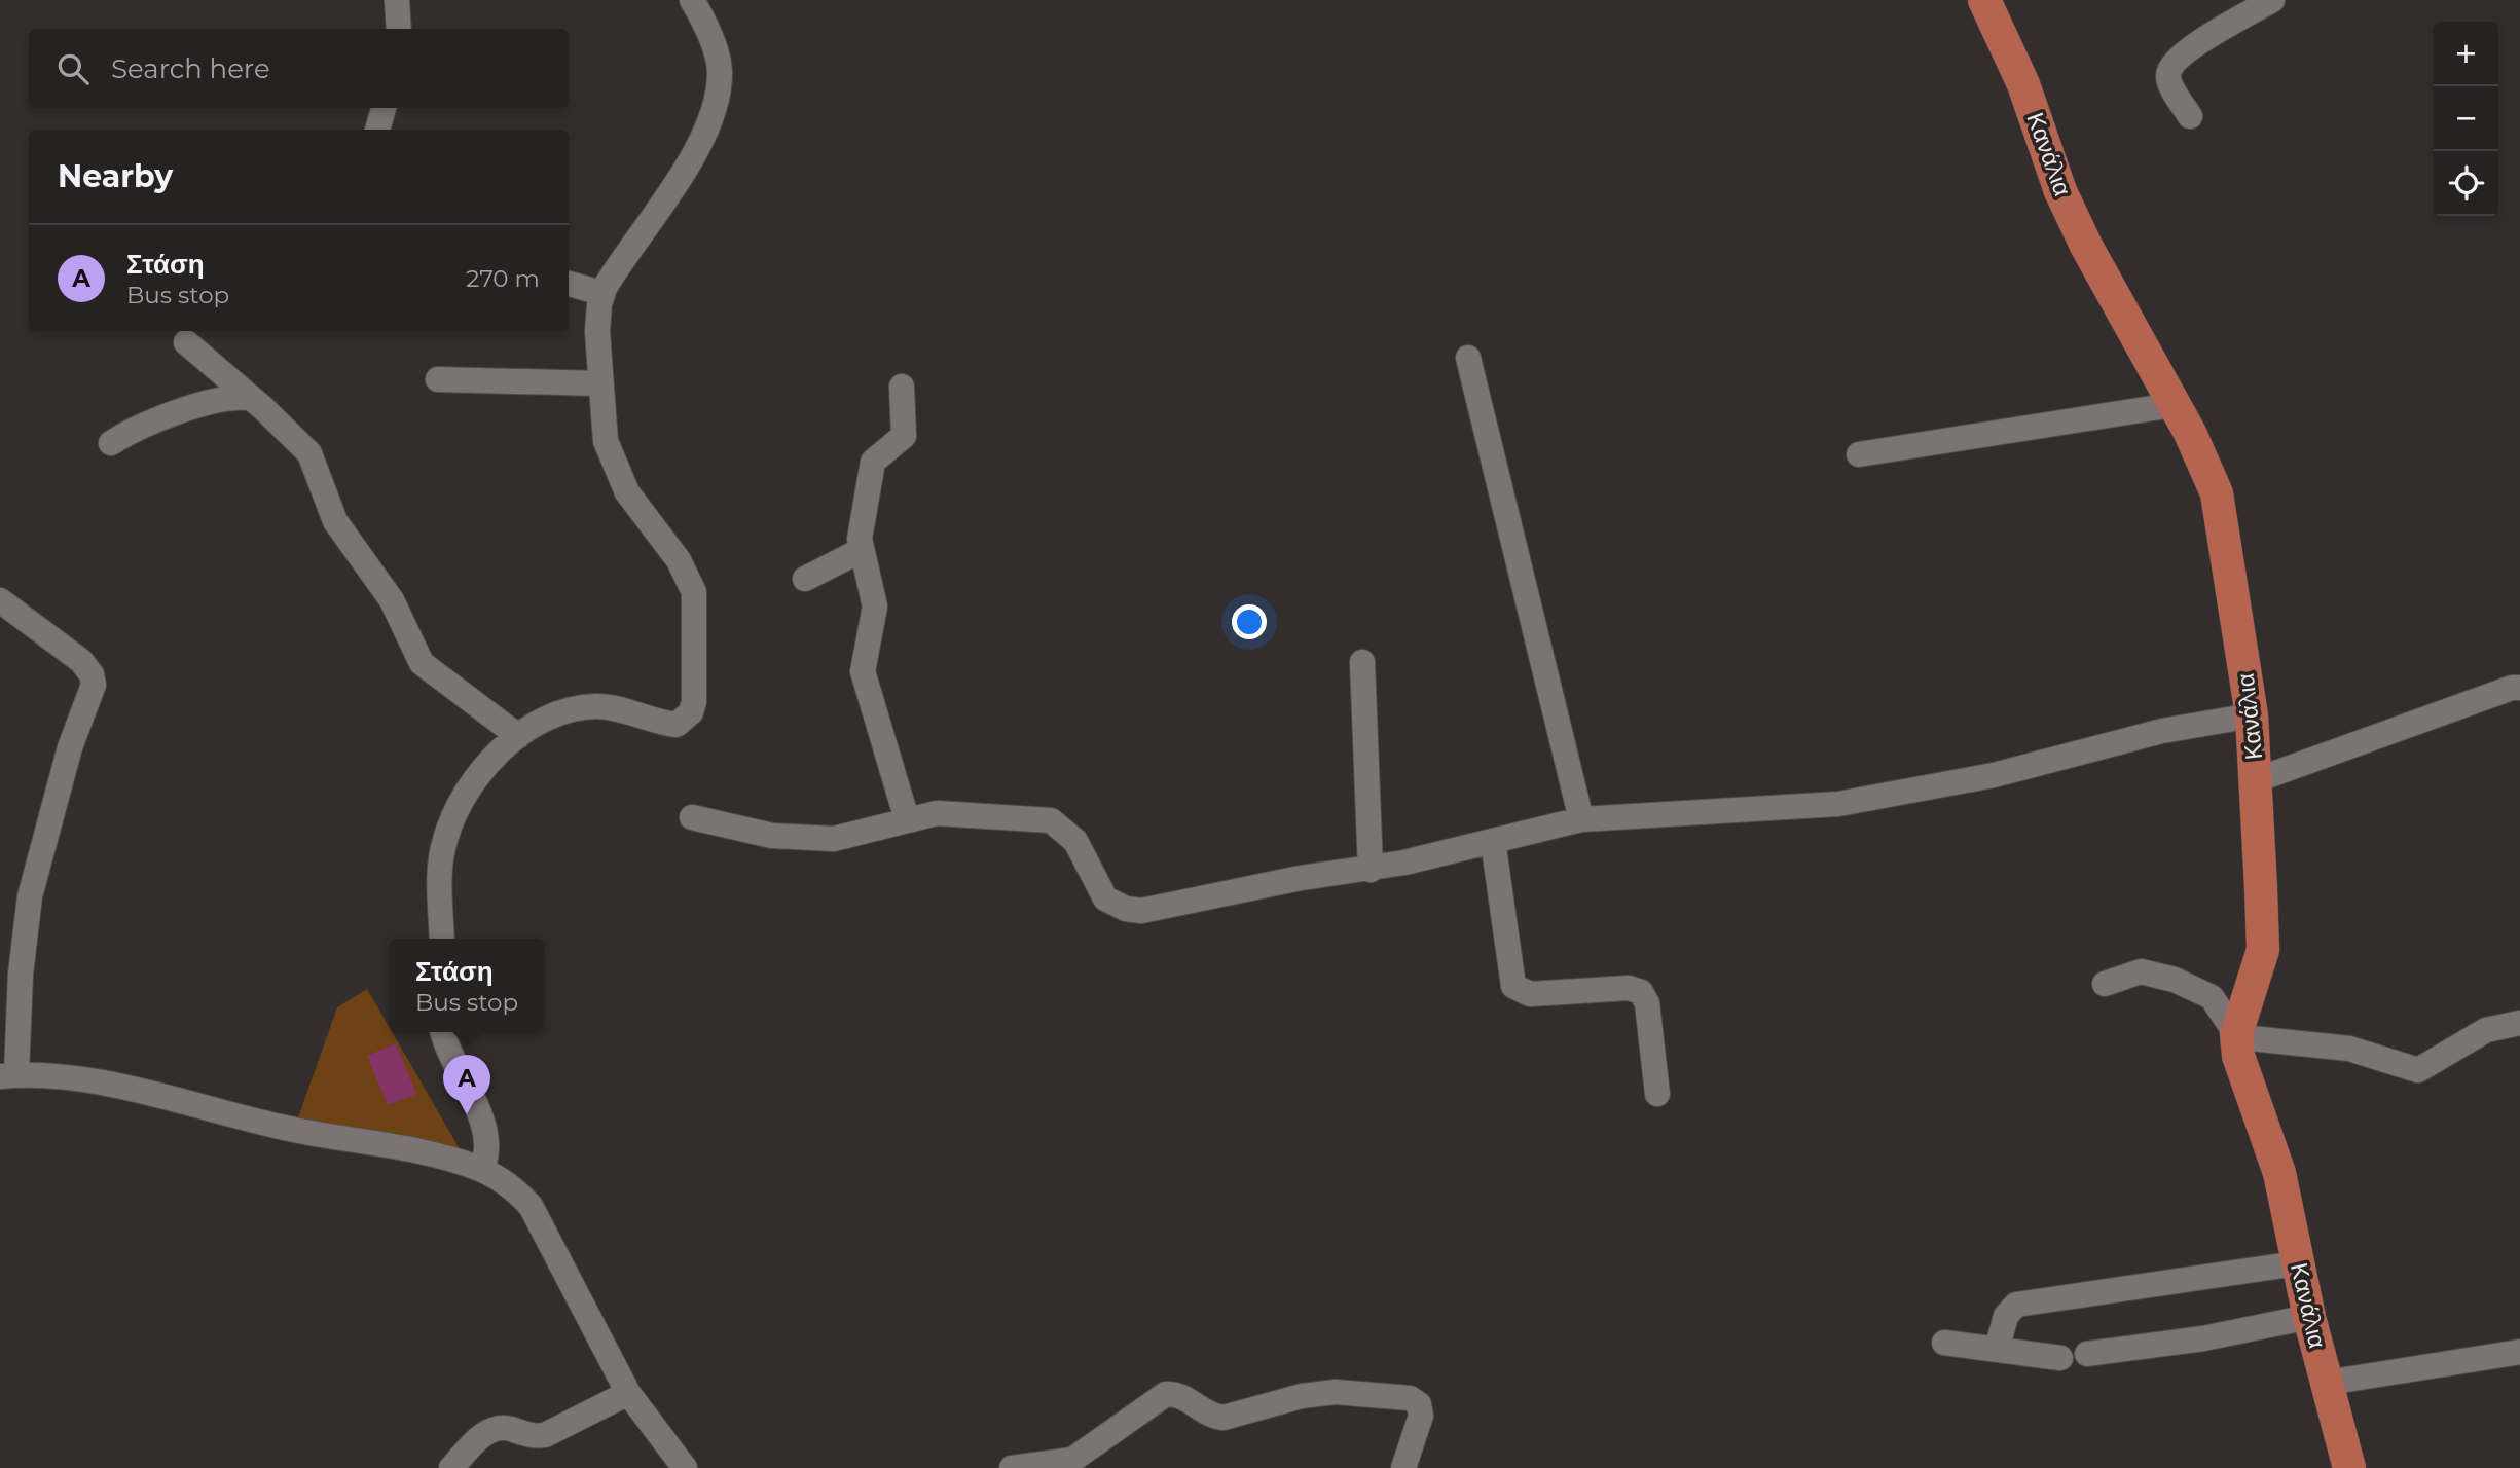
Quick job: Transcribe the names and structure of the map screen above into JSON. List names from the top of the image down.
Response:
{
  "streets": {
    "main road": ["Κανάλια"]
  },
  "page": {
    "map_buttons": ["+", "−"],
    "search": "Search here",
    "heading": "Nearby",
    "list": [
      {
        "mark": "A",
        "name": "Στάση",
        "note": "Bus stop",
        "value": "270 m"
      }
    ],
    "popup": ["Στάση", "Bus stop"],
    "pins": "A"
  }
}
